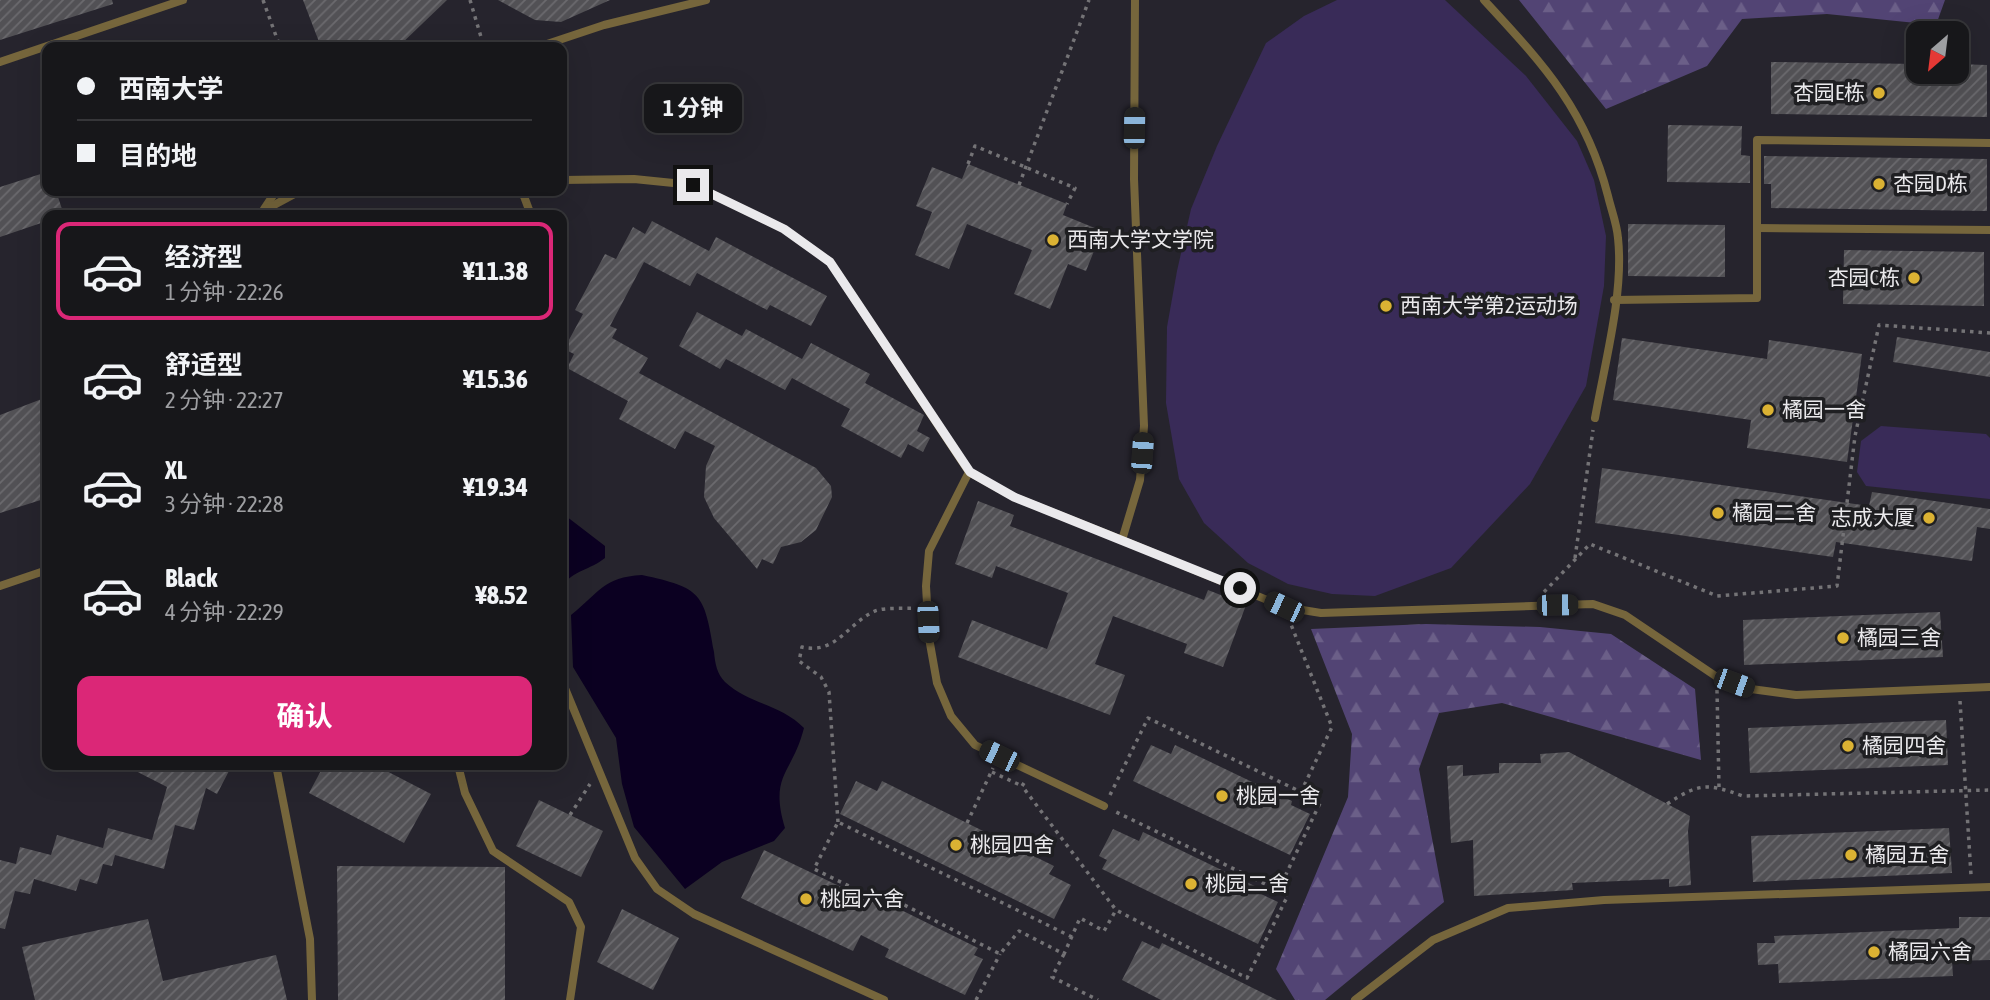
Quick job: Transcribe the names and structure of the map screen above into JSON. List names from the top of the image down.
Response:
{
  "places": [
    "杏园E栋",
    "杏园D栋",
    "西南大学文学院",
    "杏园C栋",
    "西南大学第2运动场",
    "橘园一舍",
    "橘园二舍",
    "志成大厦",
    "橘园三舍",
    "橘园四舍",
    "桃园一舍",
    "桃园四舍",
    "橘园五舍",
    "桃园二舍",
    "桃园六舍",
    "橘园六舍"
  ],
  "north": "bottom left",
  "page": {
    "banner": ["西南大学", "目的地"],
    "bubble": "1 分钟",
    "list": [
      {
        "name": "经济型",
        "note": "1 分钟 · 22:26",
        "value": "¥11.38"
      },
      {
        "name": "舒适型",
        "note": "2 分钟 · 22:27",
        "value": "¥15.36"
      },
      {
        "name": "XL",
        "note": "3 分钟 · 22:28",
        "value": "¥19.34"
      },
      {
        "name": "Black",
        "note": "4 分钟 · 22:29",
        "value": "¥8.52"
      }
    ],
    "buttons": "确认"
  }
}
